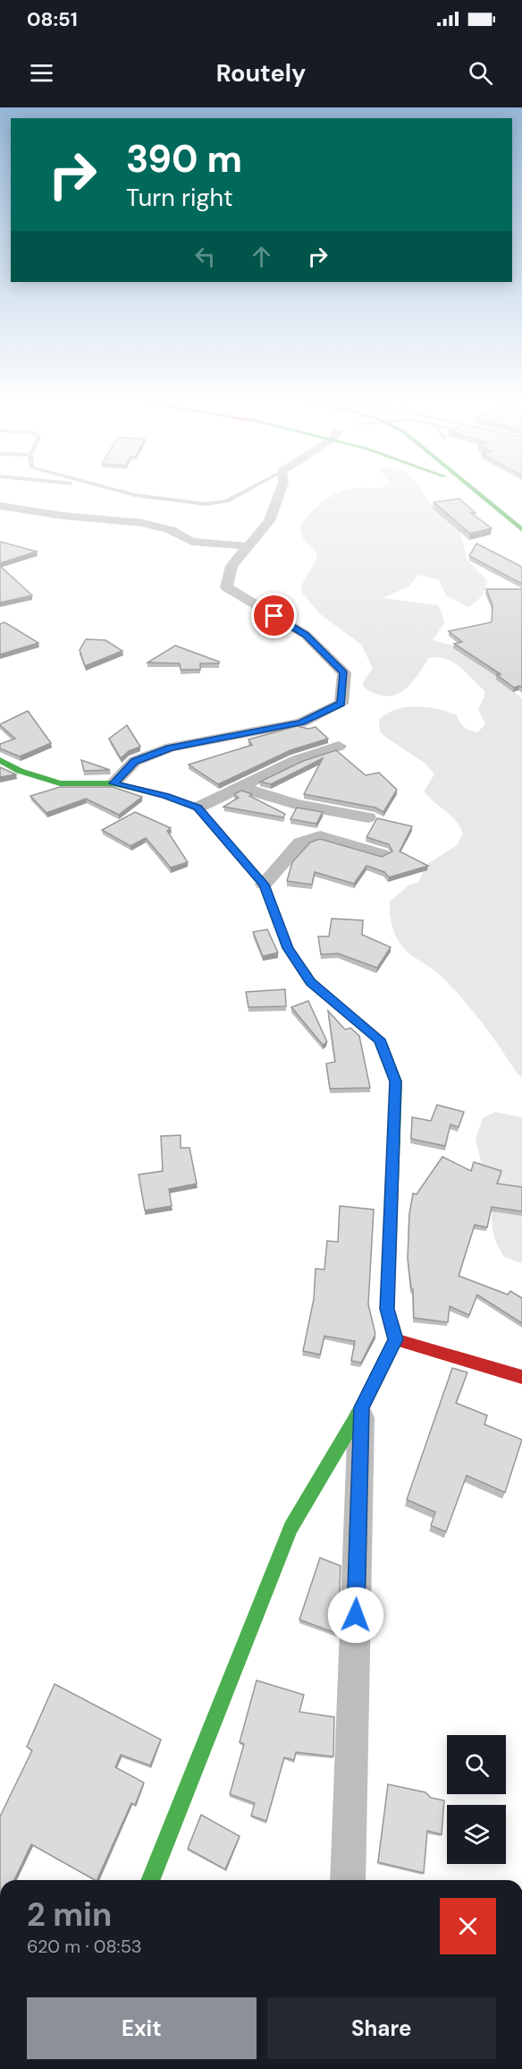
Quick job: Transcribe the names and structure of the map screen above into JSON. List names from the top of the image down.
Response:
{
  "page": {
    "status": "08:51",
    "header": "Routely",
    "turn": ["390 m", "Turn right"],
    "heading": ["2 min", "620 m · 08:53"],
    "buttons": ["Exit", "Share"]
  }
}
